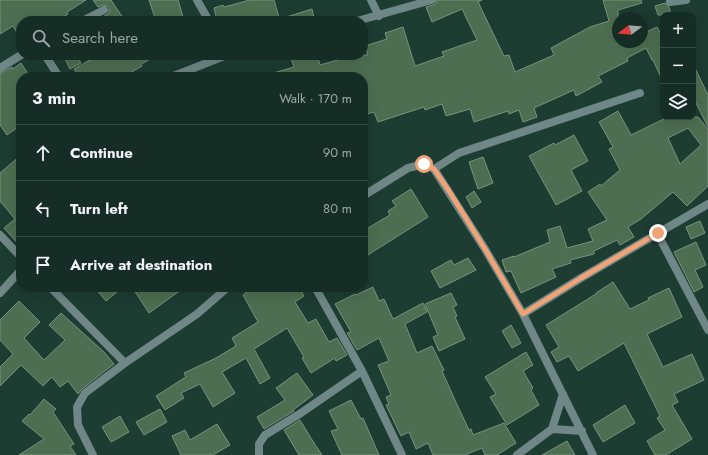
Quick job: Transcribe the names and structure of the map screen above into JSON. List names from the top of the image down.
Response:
{
  "north": "left",
  "page": {
    "map_buttons": ["+", "−"],
    "search": "Search here",
    "heading": ["3 min", "Walk · 170 m"],
    "list": [
      ["Continue", "90 m"],
      ["Turn left", "80 m"],
      "Arrive at destination"
    ]
  }
}
